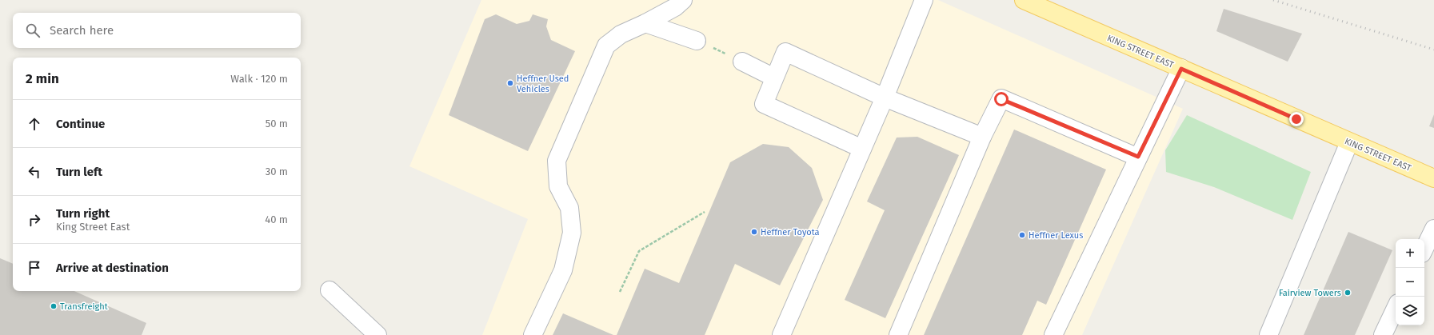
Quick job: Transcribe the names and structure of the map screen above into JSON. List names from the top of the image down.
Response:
{
  "streets": {
    "main road": ["KING STREET EAST"]
  },
  "places": [
    "Heffner Used Vehicles",
    "Heffner Toyota",
    "Heffner Lexus",
    "Fairview Towers",
    "Transfreight"
  ],
  "page": {
    "search": "Search here",
    "heading": ["2 min", "Walk · 120 m"],
    "list": [
      ["Continue", "50 m"],
      ["Turn left", "30 m"],
      ["Turn right", "King Street East", "40 m"],
      "Arrive at destination"
    ],
    "map_buttons": ["+", "−"]
  }
}
